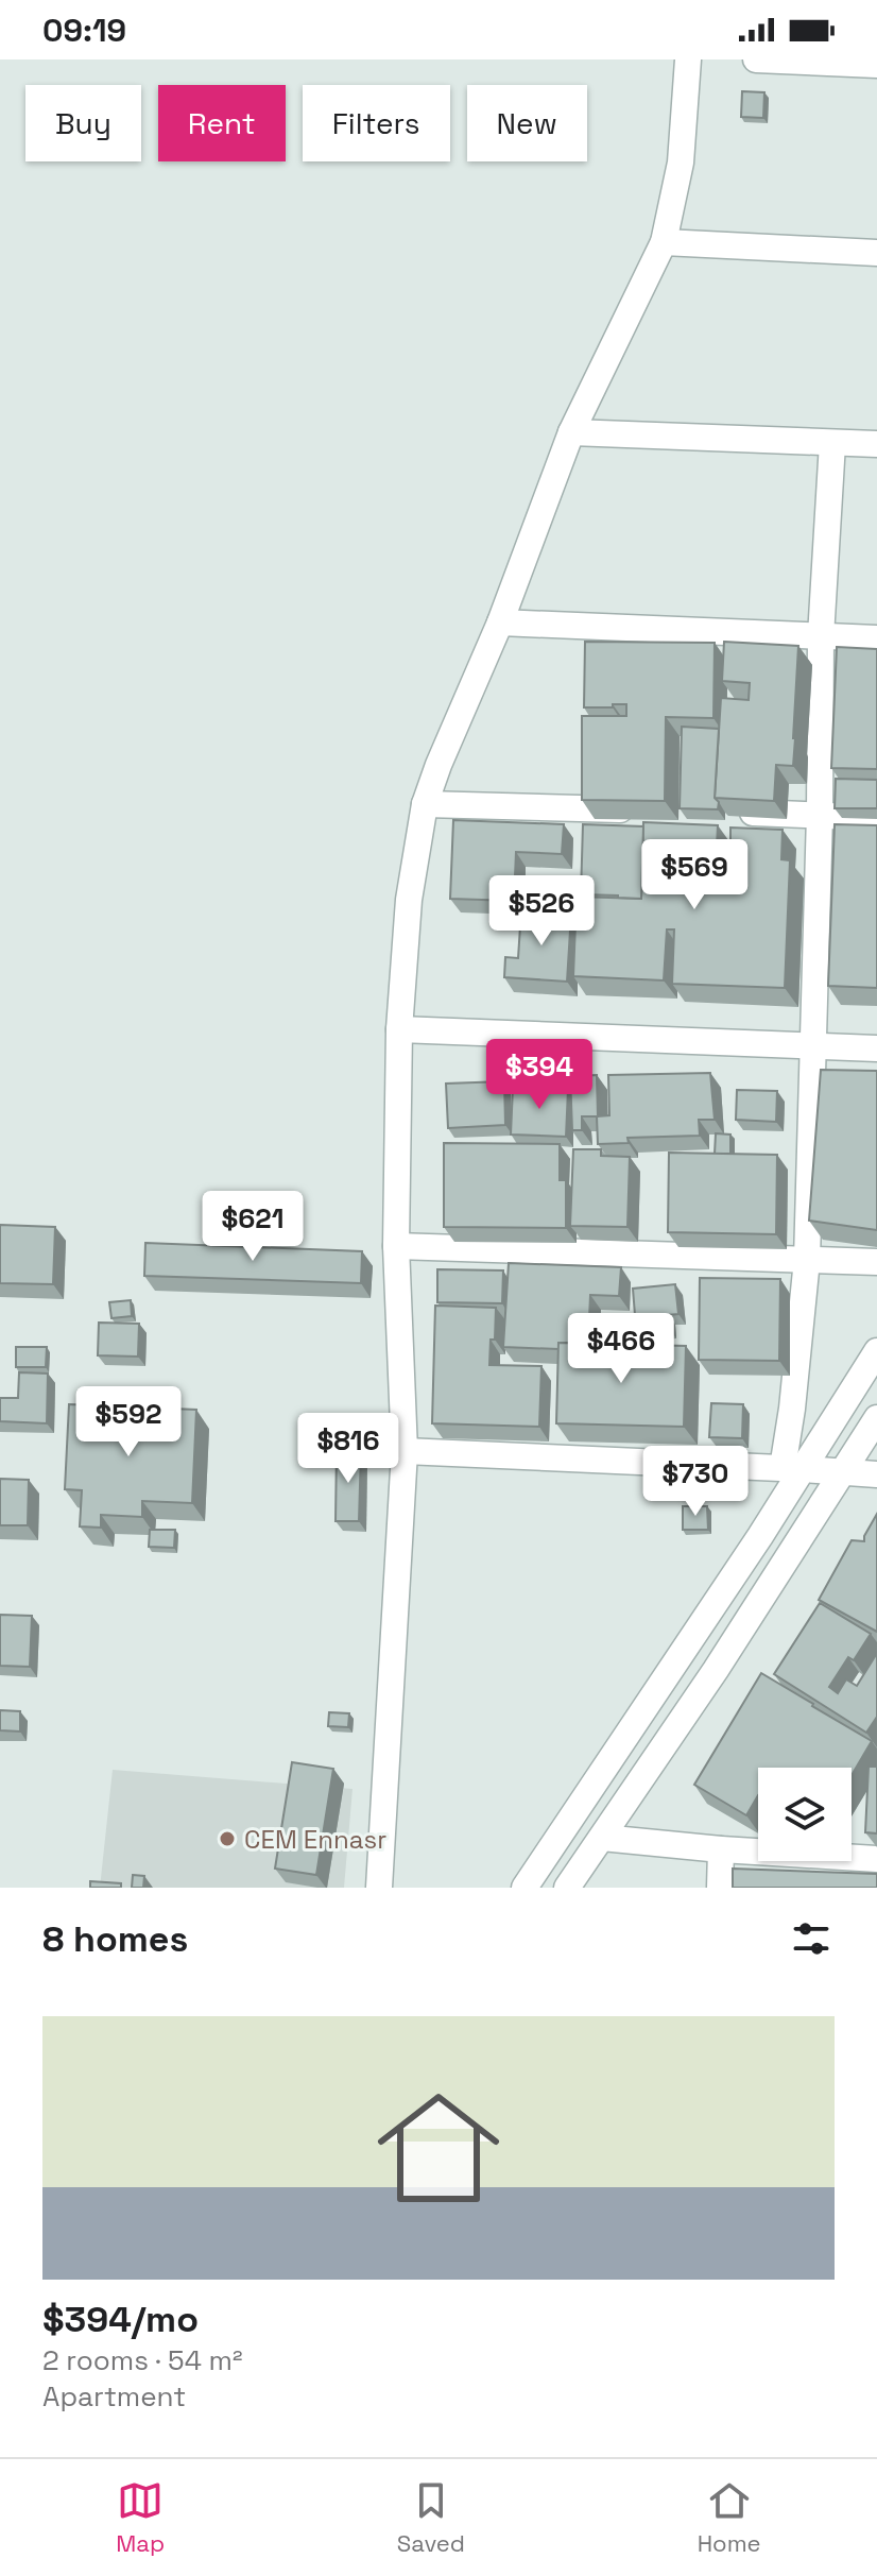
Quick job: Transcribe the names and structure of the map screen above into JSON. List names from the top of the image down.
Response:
{
  "places": ["CEM Ennasr"],
  "page": {
    "status": "09:19",
    "chip": [
      "Buy",
      "Rent",
      "Filters",
      "New"
    ],
    "price": [
      "$569",
      "$526",
      "$394",
      "$621",
      "$466",
      "$592",
      "$816",
      "$730"
    ],
    "heading": "8 homes",
    "list": [
      {
        "name": "$394/mo",
        "note": "2 rooms · 54 m² · Apartment"
      }
    ],
    "tabs": ["Map", "Saved", "Home"]
  }
}
